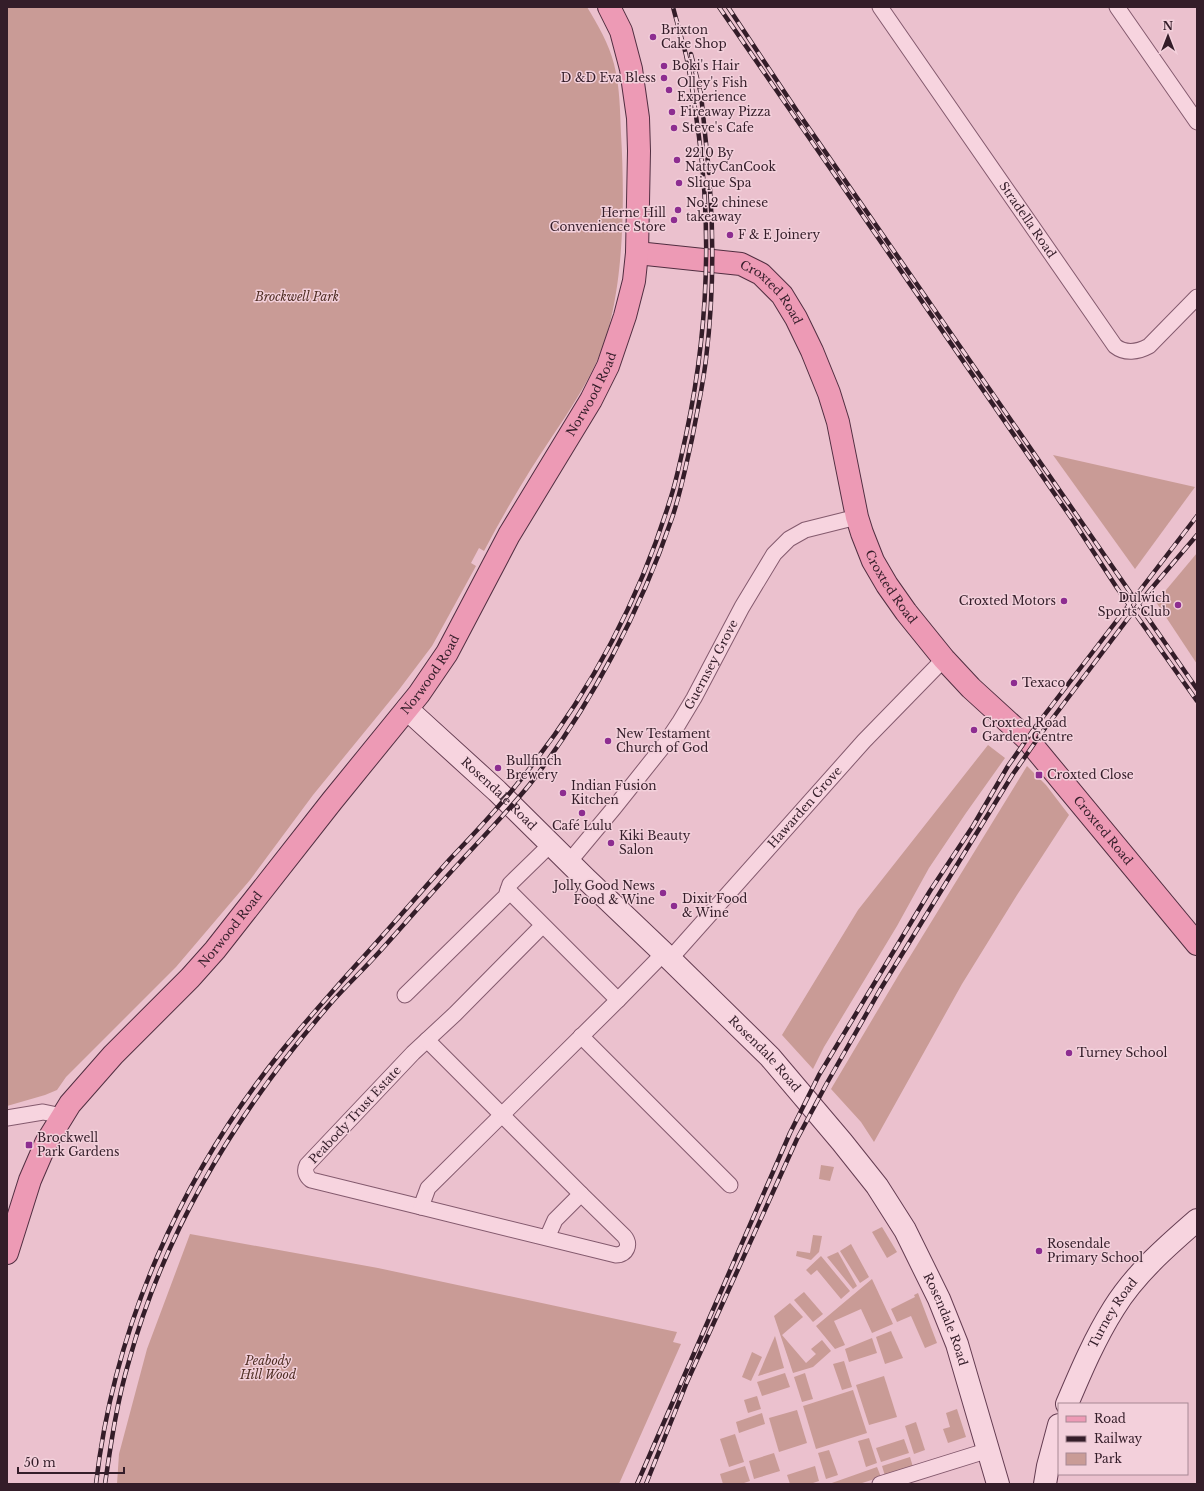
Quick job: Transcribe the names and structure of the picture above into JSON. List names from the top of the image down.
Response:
{
  "streets": {
    "main road": ["Croxted Road", "Norwood Road"],
    "street": [
      "Stradella Road",
      "Guernsey Grove",
      "Rosendale Road",
      "Hawarden Grove",
      "Peabody Trust Estate",
      "Turney Road"
    ]
  },
  "crossings": [
    ["Croxted Road", "Norwood Road"],
    ["Croxted Road", "Guernsey Grove"],
    ["Croxted Road", "Hawarden Grove"],
    ["Norwood Road", "Rosendale Road"],
    ["Guernsey Grove", "Rosendale Road"],
    ["Rosendale Road", "Hawarden Grove"]
  ],
  "parks": ["Brockwell Park", "Peabody Hill Wood"],
  "places": {
    "other": [
      "Brixton Cake Shop",
      "Boki's Hair",
      "D &D Eva Bless",
      "Olley's Fish Experience",
      "Fireaway Pizza",
      "Steve's Cafe",
      "2210 By NattyCanCook",
      "Slique Spa",
      "No. 2 chinese takeaway",
      "Herne Hill Convenience Store",
      "F & E Joinery",
      "Croxted Motors",
      "Dulwich Sports Club",
      "Texaco",
      "Croxted Road Garden Centre",
      "New Testament Church of God",
      "Bullfinch Brewery",
      "Indian Fusion Kitchen",
      "Café Lulu",
      "Kiki Beauty Salon",
      "Jolly Good News Food & Wine",
      "Dixit Food & Wine",
      "Turney School",
      "Rosendale Primary School"
    ],
    "transit": ["Croxted Close", "Brockwell Park Gardens"]
  },
  "legend": ["Road", "Railway", "Park"],
  "scale_bar": "50 m",
  "north": "top"
}
